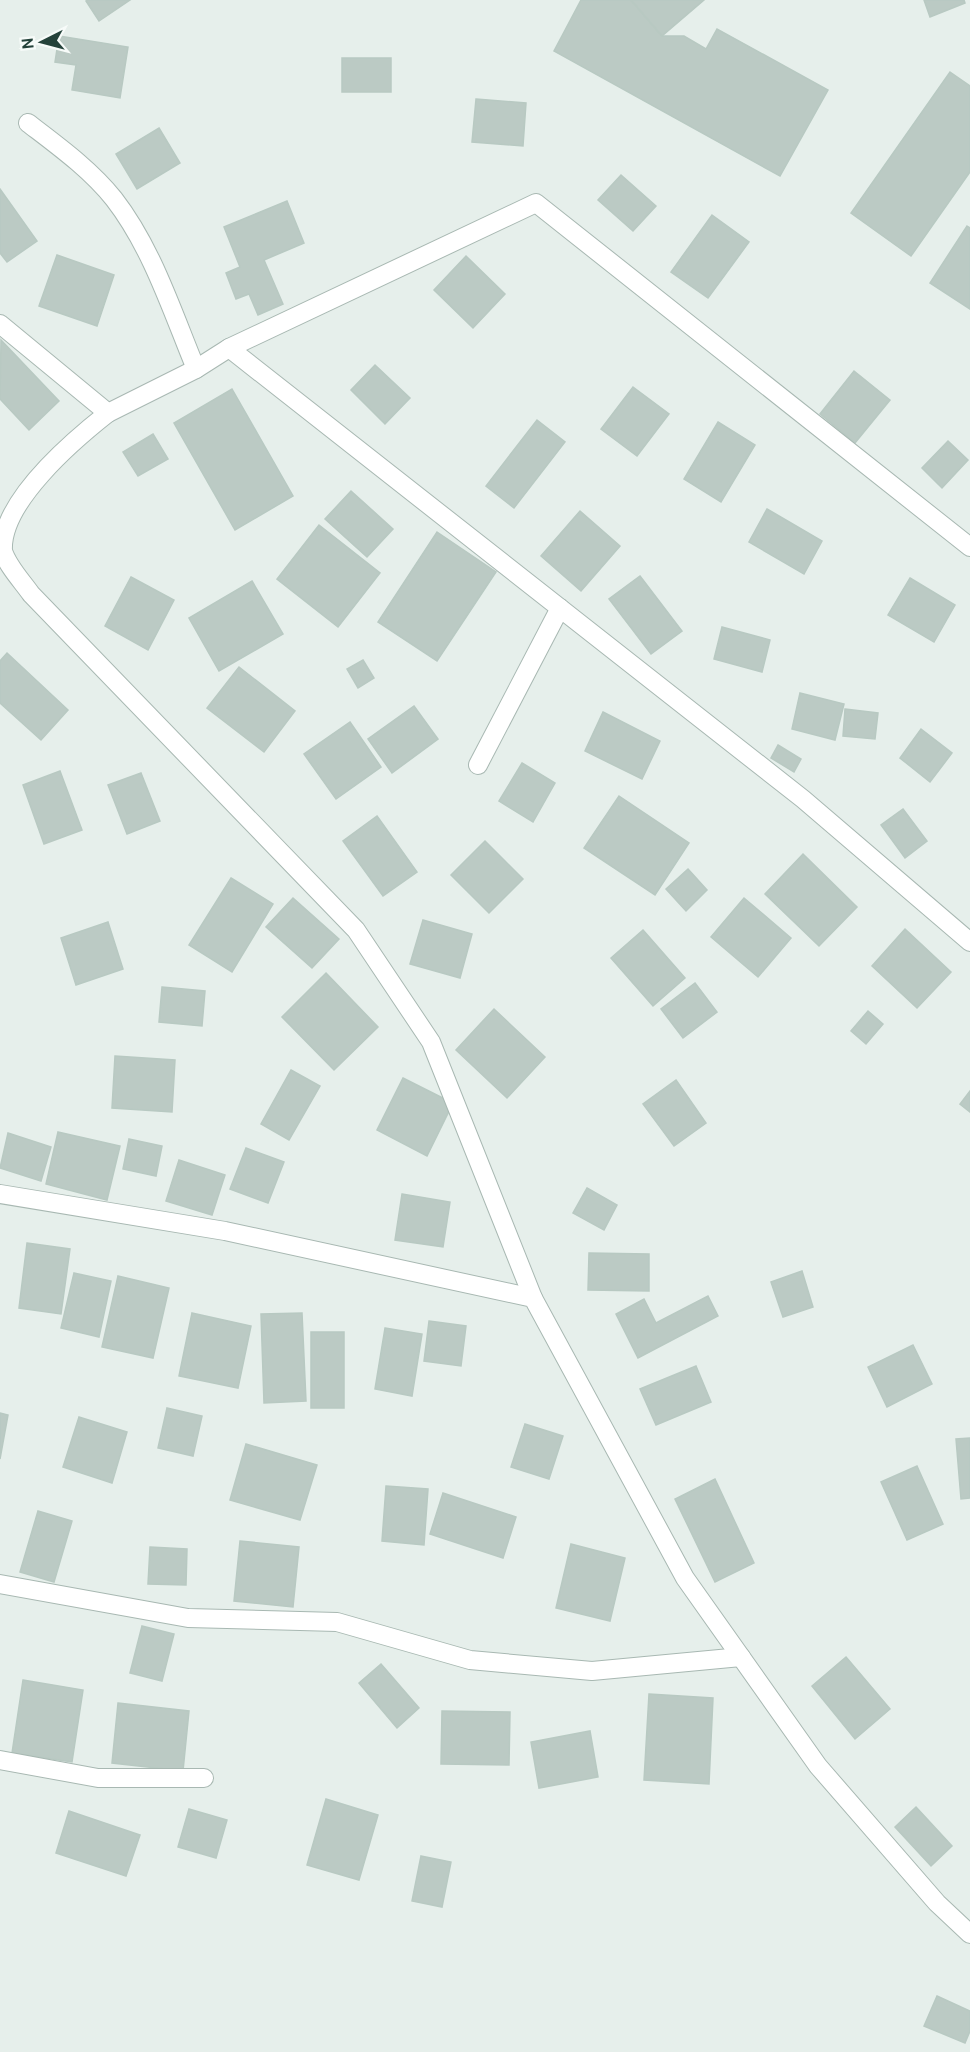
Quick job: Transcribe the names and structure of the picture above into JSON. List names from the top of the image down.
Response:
{
  "north": "left"
}
